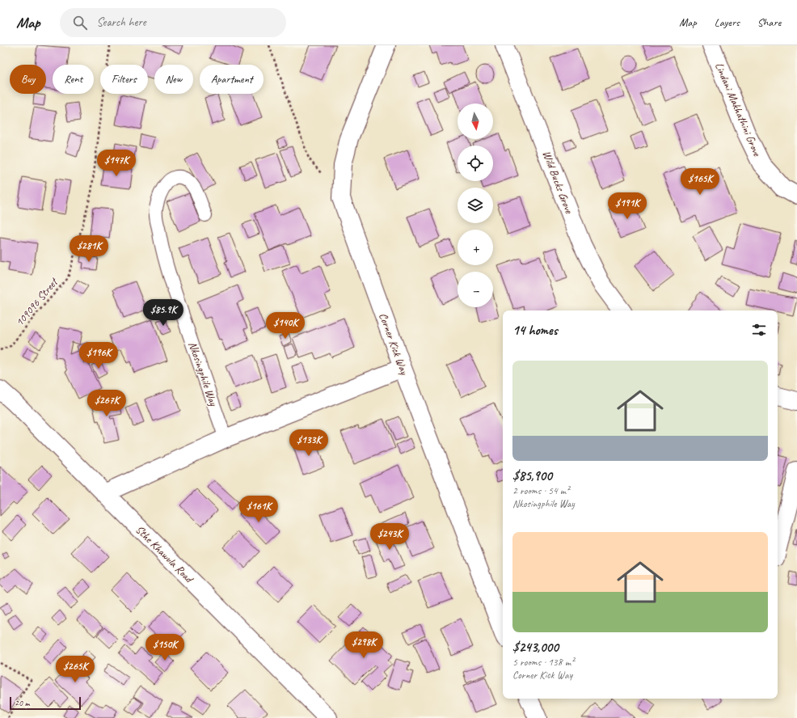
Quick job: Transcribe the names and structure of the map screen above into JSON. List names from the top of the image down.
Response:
{
  "streets": {
    "street": [
      "Lindani Makhathini Grove",
      "Wild Bucks Grove",
      "Corner Kick Way",
      "Sthe Khawula Road"
    ],
    "lane": ["Nkosingphile Way"],
    "path": ["109096 Street"]
  },
  "scale_bar": "20 m",
  "north": "bottom",
  "page": {
    "header": "Map",
    "search": "Search here",
    "nav": ["Map", "Layers", "Share"],
    "chip": [
      "Buy",
      "Rent",
      "Filters",
      "New",
      "Apartment"
    ],
    "map_buttons": ["+", "−"],
    "price": [
      "$147K",
      "$165K",
      "$191K",
      "$281K",
      "$85.9K",
      "$140K",
      "$196K",
      "$267K",
      "$133K",
      "$161K",
      "$243K",
      "$298K",
      "$150K",
      "$265K"
    ],
    "heading": "14 homes",
    "list": [
      {
        "name": "$85,900",
        "note": "2 rooms · 54 m² · Nkosingphile Way"
      },
      {
        "name": "$243,000",
        "note": "5 rooms · 138 m² · Corner Kick Way"
      }
    ],
    "scale": "20 m"
  }
}
